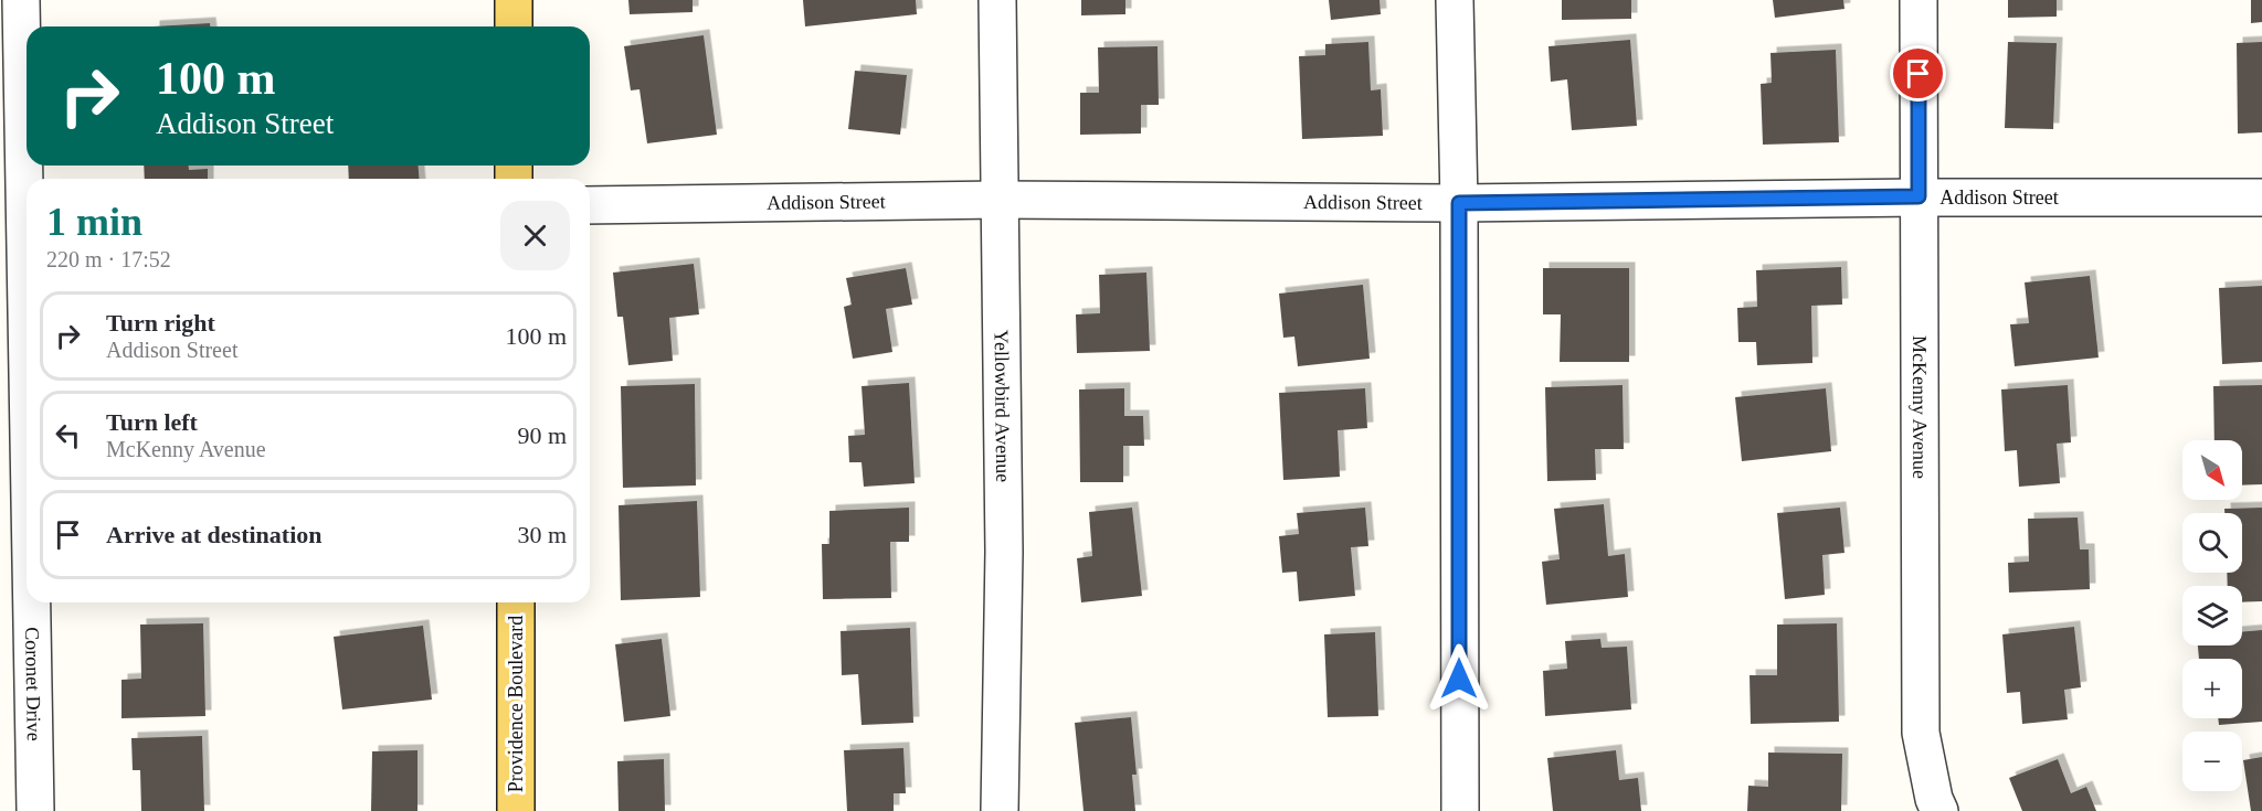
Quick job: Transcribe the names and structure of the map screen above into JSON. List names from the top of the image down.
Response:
{
  "streets": {
    "main road": ["Providence Boulevard"],
    "street": [
      "Addison Street",
      "Yellowbird Avenue",
      "McKenny Avenue",
      "Coronet Drive"
    ]
  },
  "crossings": [
    ["Addison Street", "Yellowbird Avenue"],
    ["Addison Street", "McKenny Avenue"]
  ],
  "north": "bottom right",
  "page": {
    "turn": ["100 m", "Addison Street"],
    "heading": ["1 min", "220 m · 17:52"],
    "list": [
      {
        "name": "Turn right",
        "note": "Addison Street",
        "value": "100 m"
      },
      {
        "name": "Turn left",
        "note": "McKenny Avenue",
        "value": "90 m"
      },
      {
        "name": "Arrive at destination",
        "value": "30 m"
      }
    ],
    "map_buttons": ["+", "−"]
  }
}
